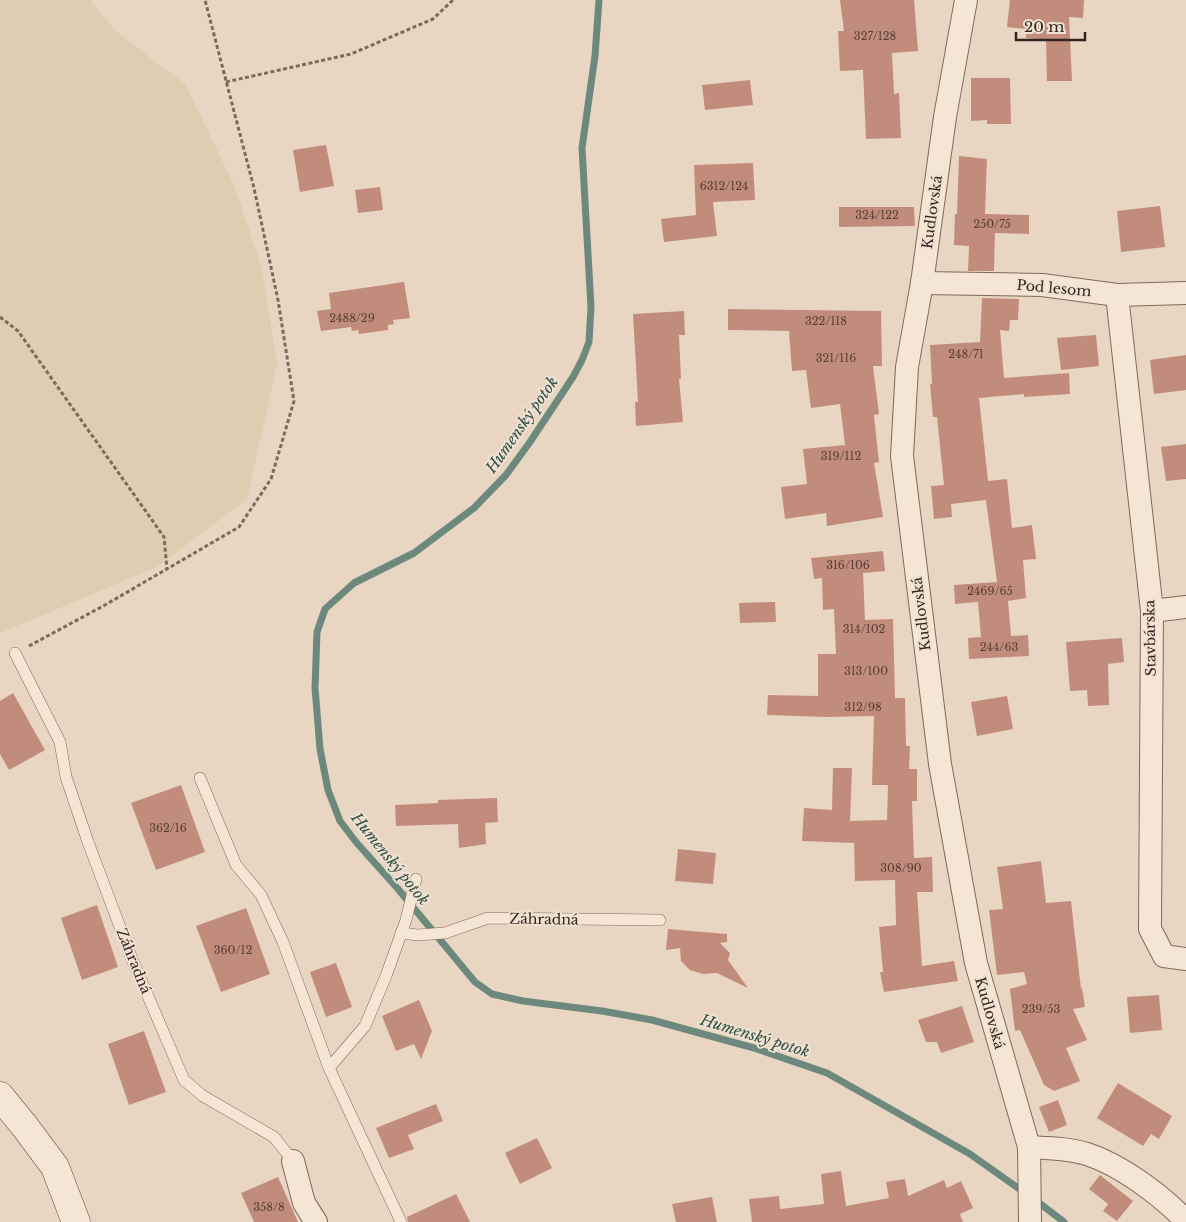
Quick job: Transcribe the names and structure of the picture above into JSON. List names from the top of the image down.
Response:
{
  "streets": {
    "street": [
      "Kudlovská",
      "Pod lesom",
      "Stavbárska",
      "Záhradná"
    ]
  },
  "crossings": [
    ["Kudlovská", "Pod lesom"],
    ["Pod lesom", "Stavbárska"]
  ],
  "water": ["Humenský potok"],
  "house_numbers": [
    "327/128",
    "6312/124",
    "324/122",
    "250/75",
    "2488/29",
    "322/118",
    "248/71",
    "321/116",
    "319/112",
    "316/106",
    "2469/65",
    "314/102",
    "244/63",
    "313/100",
    "312/98",
    "362/16",
    "308/90",
    "360/12",
    "239/53",
    "358/8"
  ],
  "scale_bar": "20 m"
}
